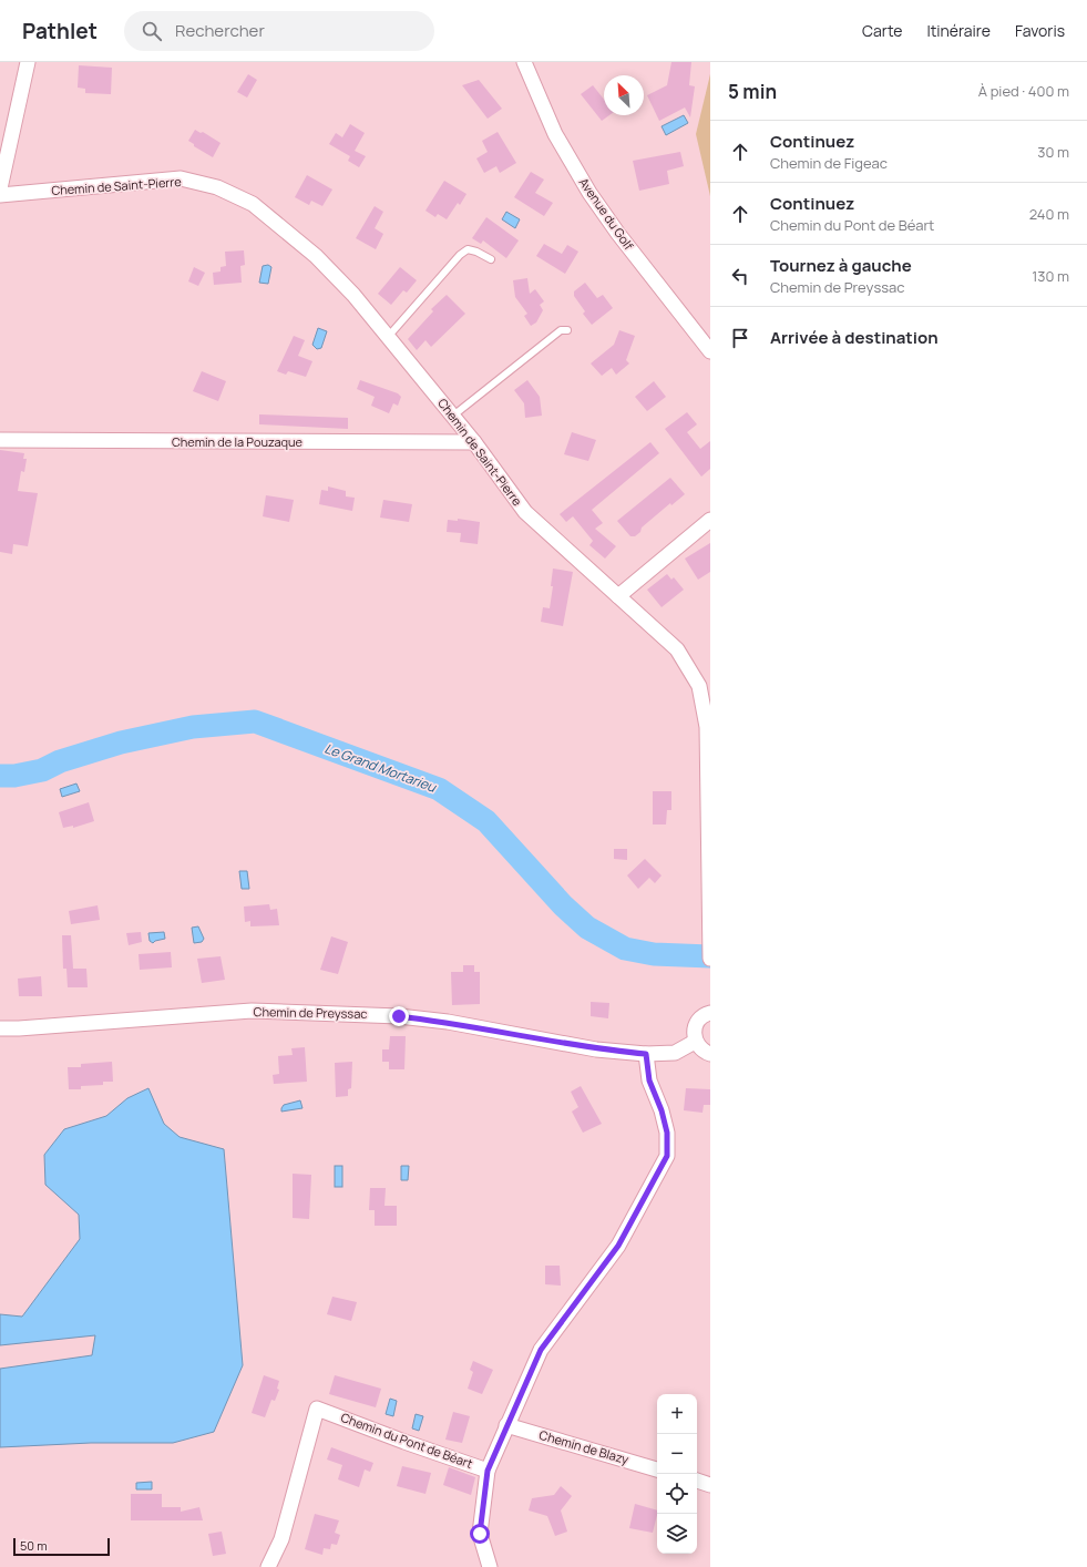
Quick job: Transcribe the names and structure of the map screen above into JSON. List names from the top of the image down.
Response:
{
  "streets": {
    "street": [
      "Chemin de Saint-Pierre",
      "Avenue du Golf",
      "Chemin de la Pouzaque",
      "Chemin de Preyssac",
      "Chemin du Pont de Béart",
      "Chemin de Blazy"
    ]
  },
  "crossings": [
    ["Chemin de Saint-Pierre", "Chemin de la Pouzaque"],
    ["Chemin de Preyssac", "Chemin du Pont de Béart"],
    ["Chemin du Pont de Béart", "Chemin de Blazy"]
  ],
  "water": ["Le Grand Mortarieu"],
  "scale_bar": "50 m",
  "north": "top left",
  "page": {
    "header": "Pathlet",
    "search": "Rechercher",
    "nav": ["Carte", "Itinéraire", "Favoris"],
    "heading": ["5 min", "À pied · 400 m"],
    "list": [
      ["Continuez", "Chemin de Figeac", "30 m"],
      ["Continuez", "Chemin du Pont de Béart", "240 m"],
      ["Tournez à gauche", "Chemin de Preyssac", "130 m"],
      "Arrivée à destination"
    ],
    "map_buttons": ["+", "−"],
    "scale": "50 m"
  }
}
